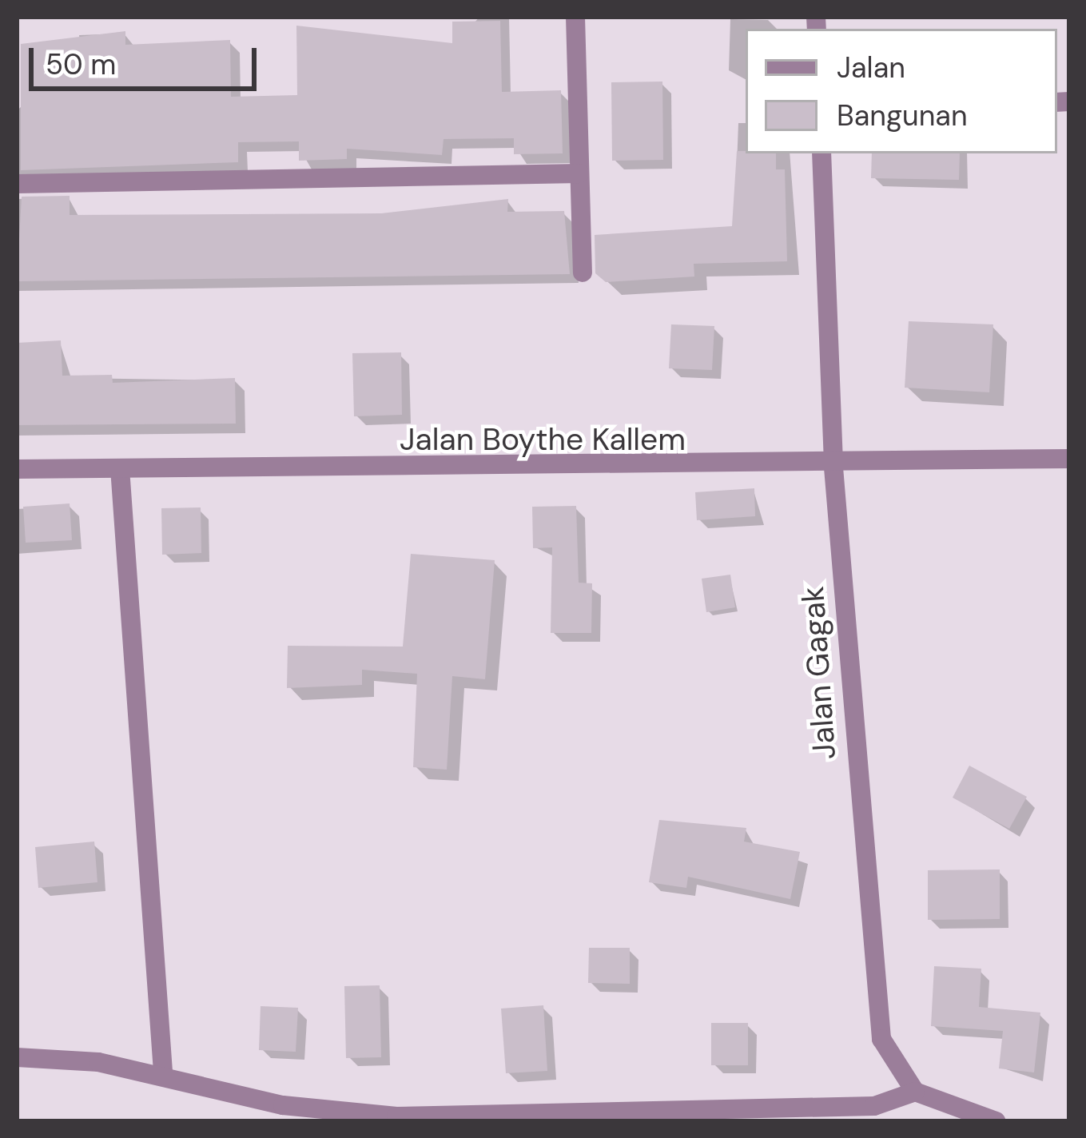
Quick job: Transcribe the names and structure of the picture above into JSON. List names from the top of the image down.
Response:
{
  "streets": {
    "street": ["Jalan Boythe Kallem", "Jalan Gagak"]
  },
  "crossings": [
    ["Jalan Boythe Kallem", "Jalan Gagak"]
  ],
  "legend": ["Jalan", "Bangunan"],
  "scale_bar": "50 m"
}
